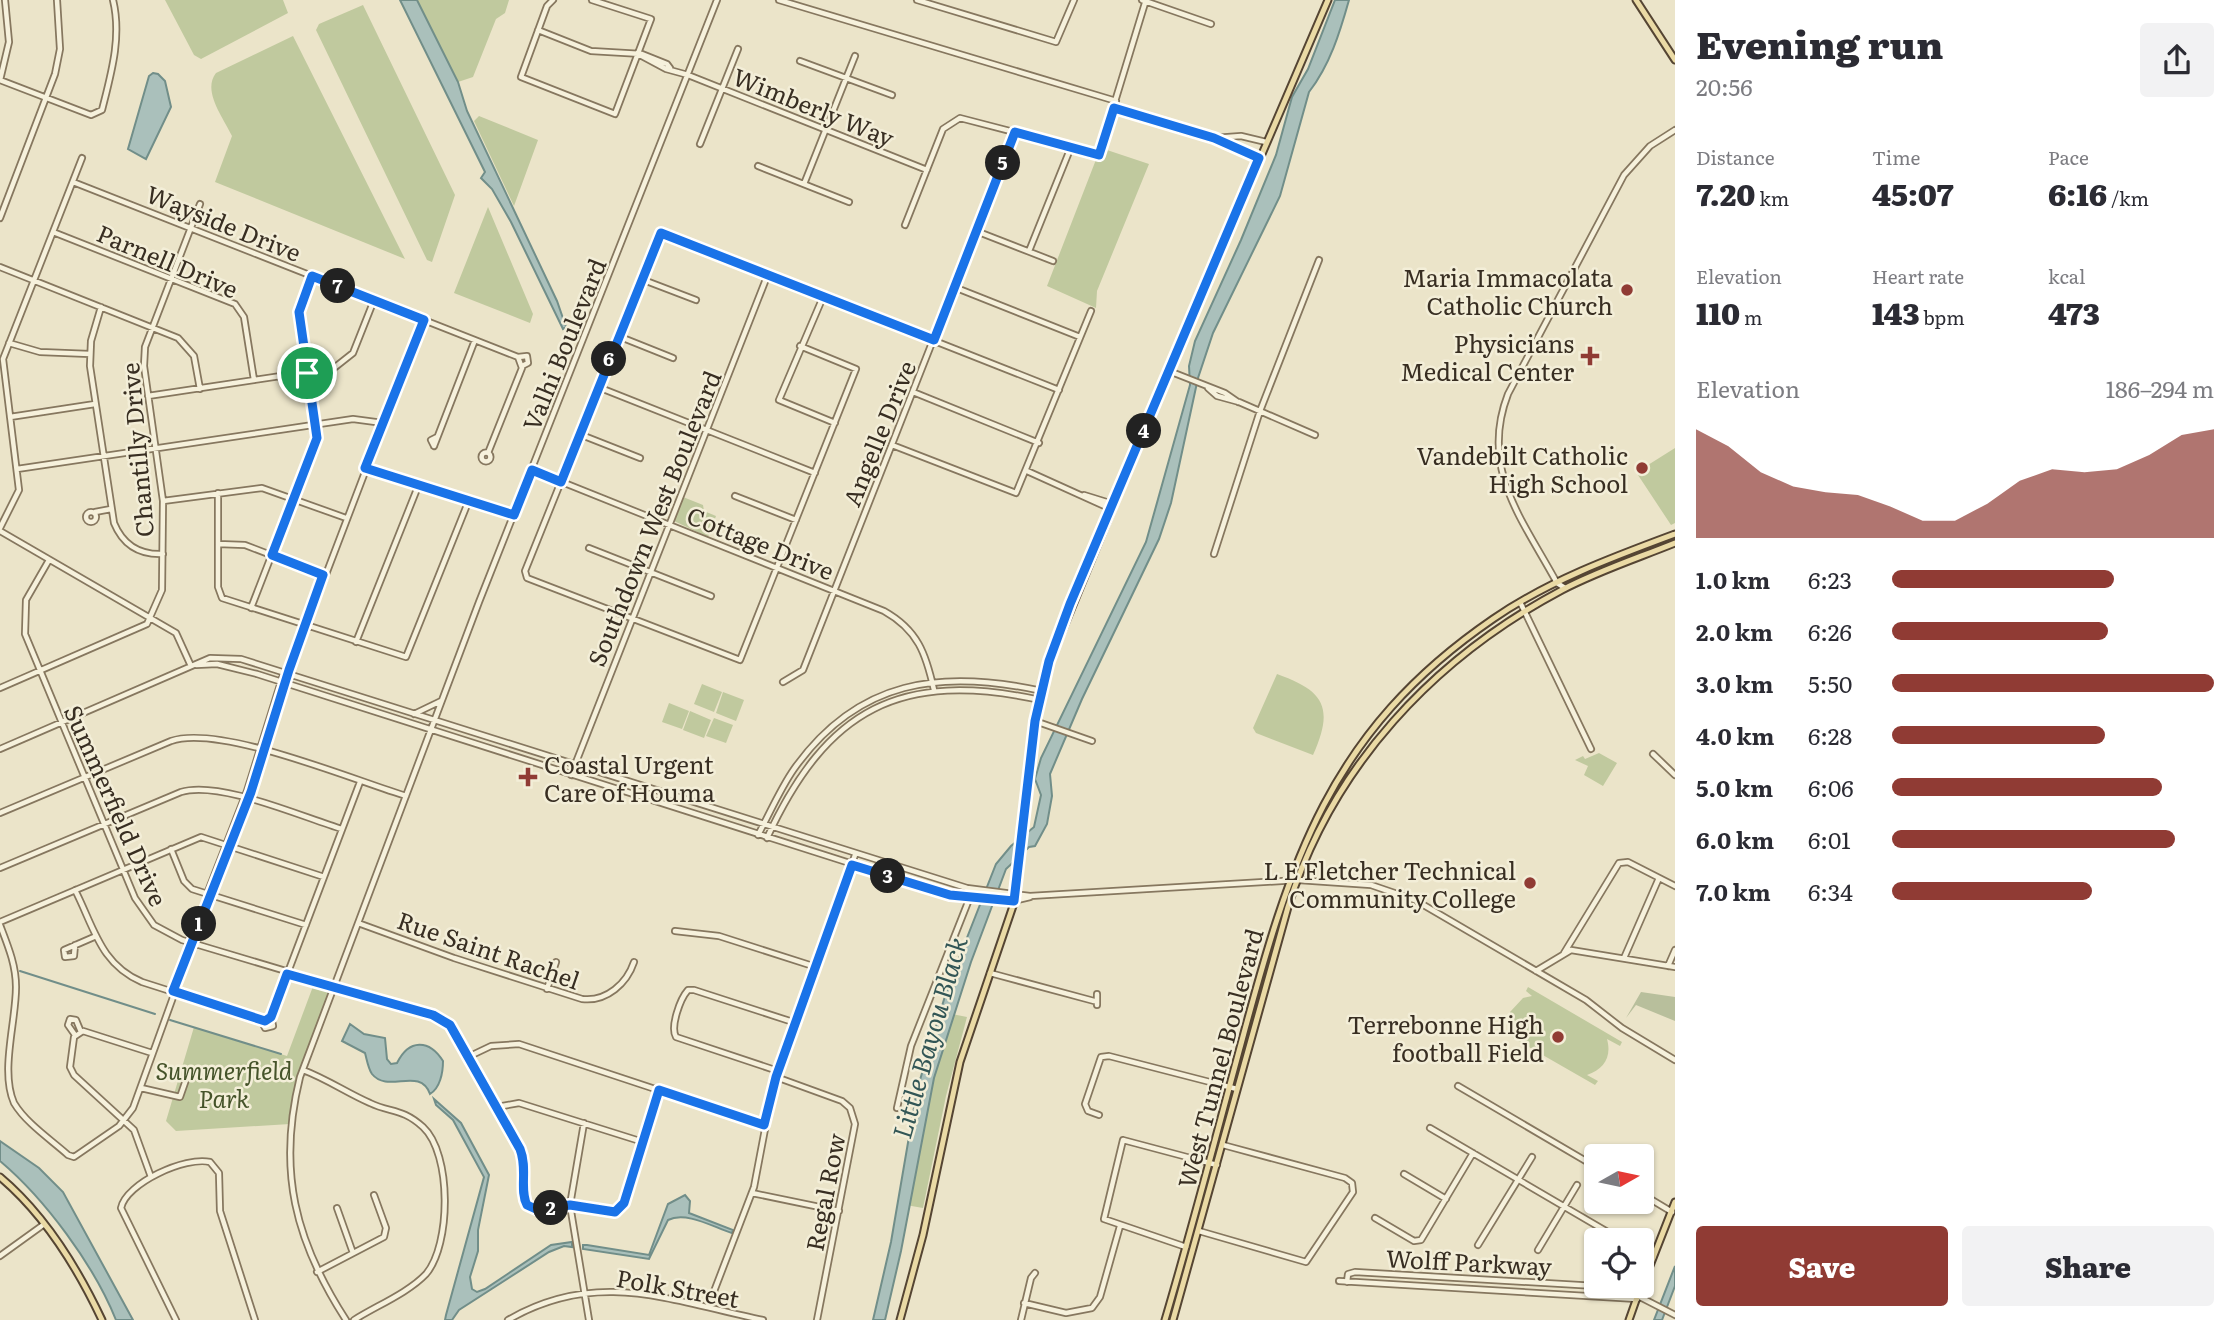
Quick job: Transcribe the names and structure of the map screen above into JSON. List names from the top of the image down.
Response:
{
  "streets": {
    "main road": ["West Tunnel Boulevard"],
    "street": [
      "Wimberly Way",
      "Wayside Drive",
      "Parnell Drive",
      "Valhi Boulevard",
      "Angelle Drive",
      "Chantilly Drive",
      "Southdown West Boulevard",
      "Cottage Drive",
      "Summerfield Drive",
      "Rue Saint Rachel",
      "Regal Row",
      "Wolff Parkway",
      "Polk Street"
    ]
  },
  "crossings": [
    ["Wimberly Way", "Valhi Boulevard"],
    ["Wayside Drive", "Chantilly Drive"],
    ["Parnell Drive", "Chantilly Drive"],
    ["Valhi Boulevard", "Cottage Drive"],
    ["Valhi Boulevard", "Summerfield Drive"],
    ["Valhi Boulevard", "Rue Saint Rachel"],
    ["Angelle Drive", "Cottage Drive"],
    ["Southdown West Boulevard", "Cottage Drive"]
  ],
  "water": ["Little Bayou Black"],
  "parks": ["Summerfield Park"],
  "places": {
    "other": [
      "Maria Immacolata Catholic Church",
      "Vandebilt Catholic High School",
      "L E Fletcher Technical Community College",
      "Terrebonne High football Field"
    ],
    "health": ["Physicians Medical Center", "Coastal Urgent Care of Houma"]
  },
  "north": "right",
  "page": {
    "heading": ["Evening run", "20:56"],
    "stats": [
      ["Distance", "7.20 km"],
      ["Time", "45:07"],
      ["Pace", "6:16 /km"],
      ["Elevation", "110 m"],
      ["Heart rate", "143 bpm"],
      ["kcal", "473"]
    ],
    "pins": [
      "5",
      "7",
      "6",
      "4",
      "3",
      "1",
      "2"
    ],
    "chart": ["Elevation", "186–294 m"],
    "list": [
      {
        "name": "1.0 km",
        "note": "6:23"
      },
      {
        "name": "2.0 km",
        "note": "6:26"
      },
      {
        "name": "3.0 km",
        "note": "5:50"
      },
      {
        "name": "4.0 km",
        "note": "6:28"
      },
      {
        "name": "5.0 km",
        "note": "6:06"
      },
      {
        "name": "6.0 km",
        "note": "6:01"
      },
      {
        "name": "7.0 km",
        "note": "6:34"
      }
    ],
    "buttons": ["Save", "Share"]
  }
}
